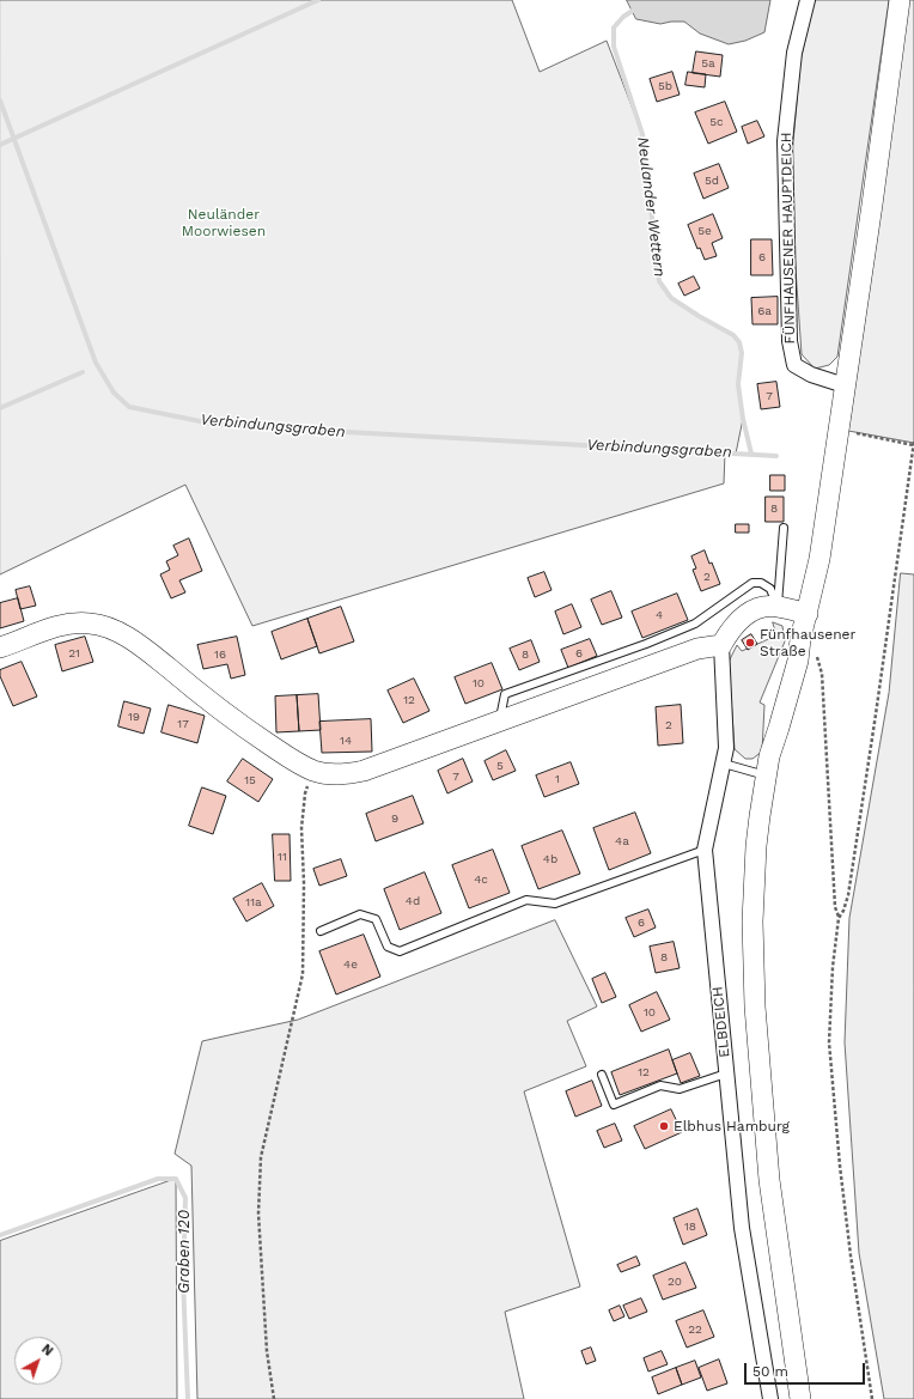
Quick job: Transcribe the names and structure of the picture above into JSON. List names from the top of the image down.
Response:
{
  "streets": {
    "street": ["FÜNFHAUSENER HAUPTDEICH", "ELBDEICH"]
  },
  "water": ["Neulander Wettern", "Verbindungsgraben", "Graben 120"],
  "parks": ["Neuländer Moorwiesen"],
  "places": ["Fünfhausener Straße", "Elbhus Hamburg"],
  "house_numbers": [
    "5a",
    "5b",
    "5c",
    "5d",
    "5e",
    "6",
    "6a",
    "7",
    "8",
    "2",
    "4",
    "21",
    "6",
    "16",
    "8",
    "10",
    "12",
    "19",
    "17",
    "2",
    "14",
    "5",
    "7",
    "1",
    "15",
    "9",
    "4a",
    "11",
    "4b",
    "4c",
    "4d",
    "11a",
    "6",
    "8",
    "4e",
    "10",
    "12",
    "18",
    "20",
    "22"
  ],
  "scale_bar": "50 m",
  "north": "top right"
}
